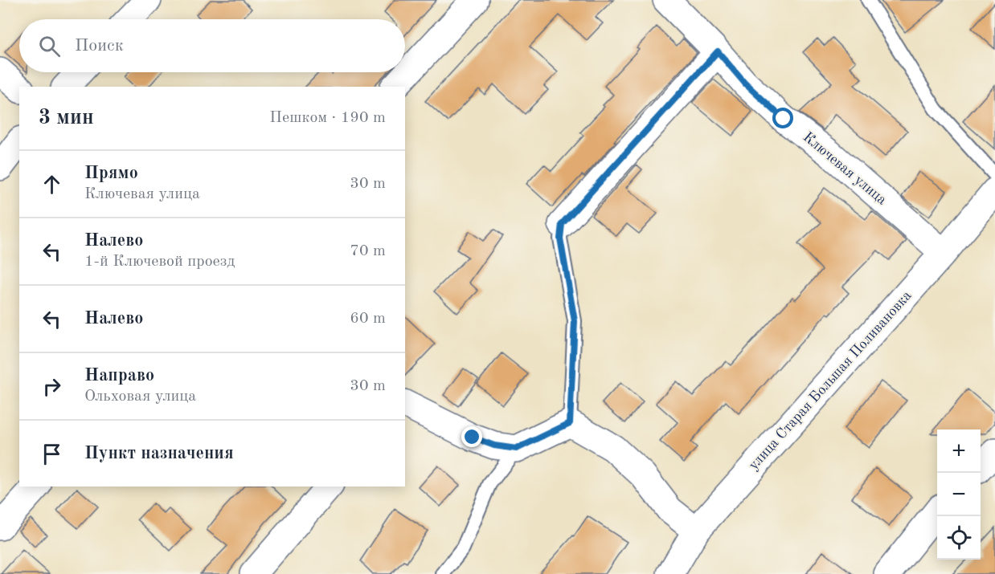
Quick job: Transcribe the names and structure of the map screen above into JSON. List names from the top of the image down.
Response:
{
  "streets": {
    "street": ["Ключевая улица", "улица Старая Большая Поливановка"]
  },
  "crossings": [
    ["Ключевая улица", "улица Старая Большая Поливановка"]
  ],
  "page": {
    "search": "Поиск",
    "heading": ["3 мин", "Пешком · 190 m"],
    "list": [
      ["Прямо", "Ключевая улица", "30 m"],
      ["Налево", "1-й Ключевой проезд", "70 m"],
      ["Налево", "60 m"],
      ["Направо", "Ольховая улица", "30 m"],
      "Пункт назначения"
    ],
    "map_buttons": ["+", "−"]
  }
}
